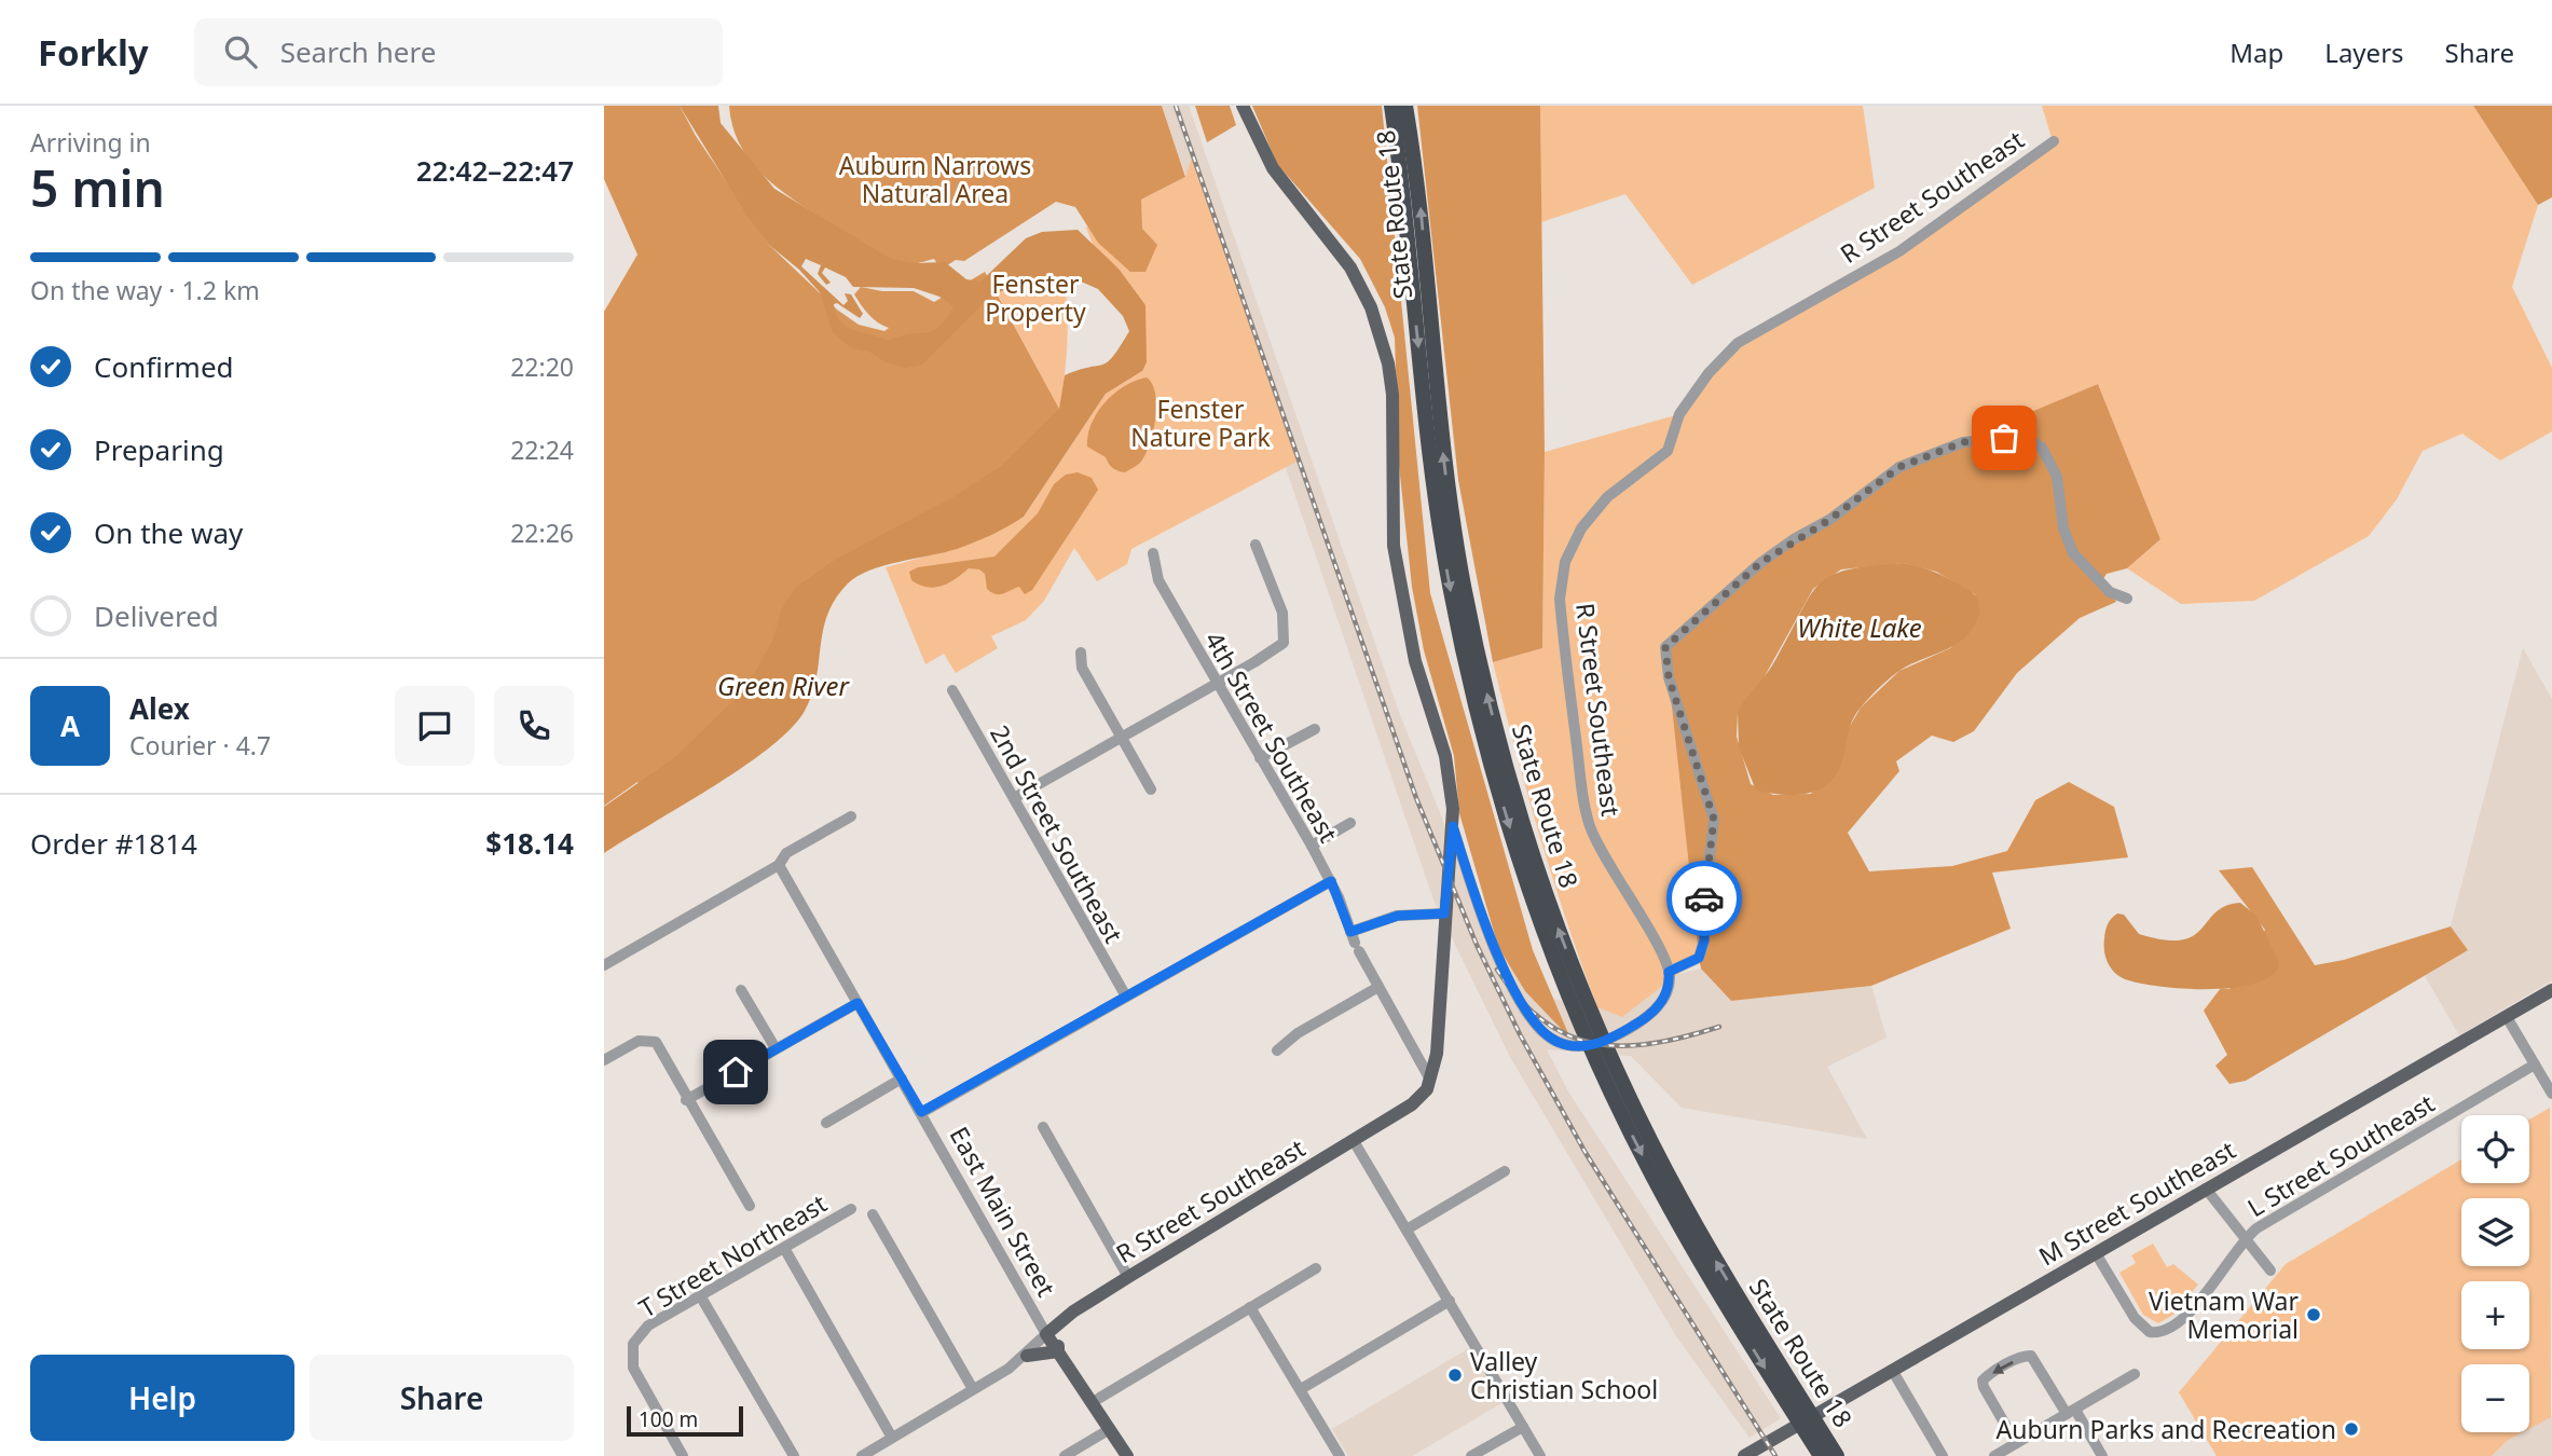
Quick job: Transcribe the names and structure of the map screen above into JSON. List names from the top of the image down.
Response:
{
  "streets": {
    "highway": ["State Route 18"],
    "main road": ["R Street Southeast", "M Street Southeast", "East Main Street"],
    "street": [
      "4th Street Southeast",
      "2nd Street Southeast",
      "L Street Southeast",
      "T Street Northeast"
    ]
  },
  "crossings": [
    ["R Street Southeast", "4th Street Southeast"],
    ["R Street Southeast", "East Main Street"],
    ["L Street Southeast", "M Street Southeast"]
  ],
  "water": ["White Lake", "Green River"],
  "parks": ["Auburn Narrows Natural Area", "Fenster Property", "Fenster Nature Park"],
  "places": ["Vietnam War Memorial", "Valley Christian School", "Auburn Parks and Recreation"],
  "scale_bar": "100 m",
  "page": {
    "header": "Forkly",
    "search": "Search here",
    "nav": ["Map", "Layers", "Share"],
    "heading": ["5 min", "Arriving in", "22:42–22:47"],
    "panel": [
      "Alex",
      "Courier · 4.7",
      "Order #1814",
      "$18.14"
    ],
    "bar": "On the way · 1.2 km",
    "list": [
      ["Confirmed", "22:20"],
      ["Preparing", "22:24"],
      ["On the way", "22:26"],
      "Delivered"
    ],
    "round": "A",
    "map_buttons": ["+", "−"],
    "buttons": ["Help", "Share"],
    "scale": "100 m"
  }
}
